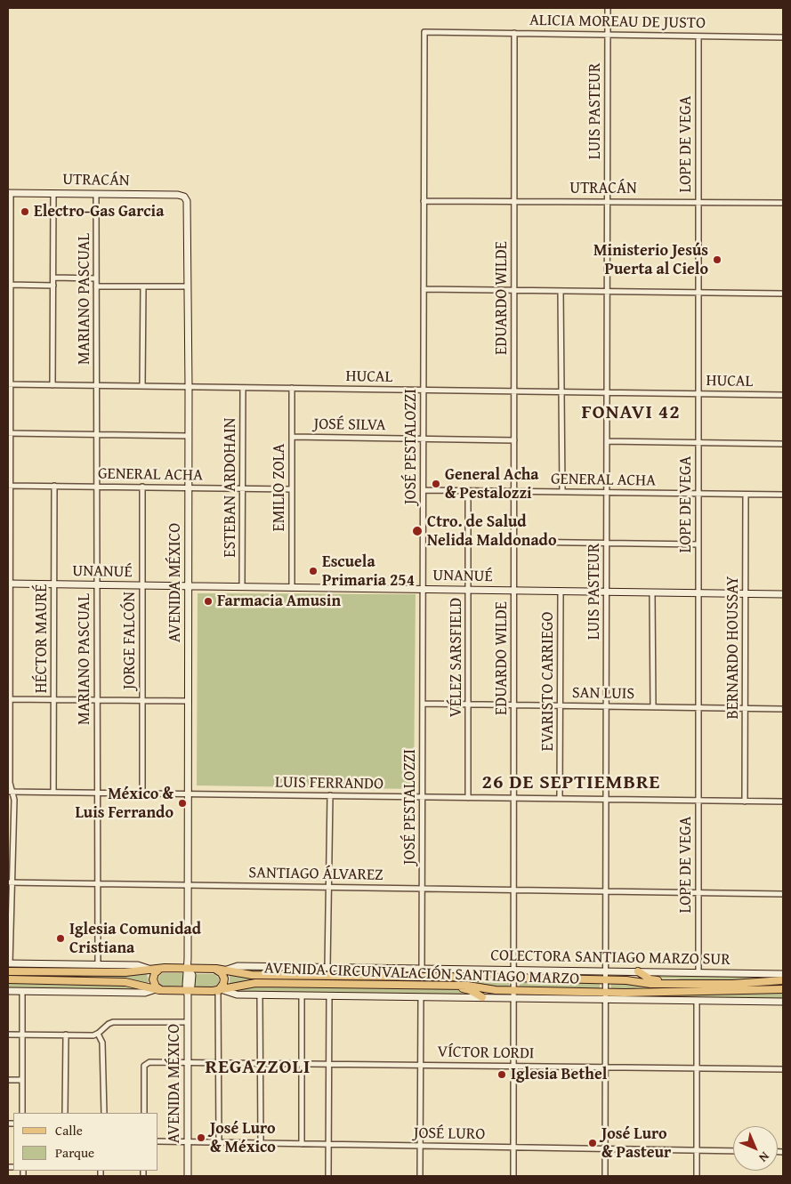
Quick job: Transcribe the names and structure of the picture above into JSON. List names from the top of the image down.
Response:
{
  "streets": {
    "main road": ["AVENIDA CIRCUNVALACIÓN SANTIAGO MARZO"],
    "street": [
      "ALICIA MOREAU DE JUSTO",
      "LUIS PASTEUR",
      "LOPE DE VEGA",
      "UTRACÁN",
      "EDUARDO WILDE",
      "MARIANO PASCUAL",
      "HUCAL",
      "JOSÉ SILVA",
      "JOSÉ PESTALOZZI",
      "GENERAL ACHA",
      "ESTEBAN ARDOHAIN",
      "EMILIO ZOLA",
      "UNANUÉ",
      "AVENIDA MÉXICO",
      "HÉCTOR MAURÉ",
      "JORGE FALCÓN",
      "BERNARDO HOUSSAY",
      "VÉLEZ SARSFIELD",
      "EVARISTO CARRIEGO",
      "SAN LUIS",
      "LUIS FERRANDO",
      "SANTIAGO ÁLVAREZ",
      "COLECTORA SANTIAGO MARZO SUR",
      "VÍCTOR LORDI",
      "JOSÉ LURO"
    ]
  },
  "crossings": [
    ["ALICIA MOREAU DE JUSTO", "LUIS PASTEUR"],
    ["ALICIA MOREAU DE JUSTO", "LOPE DE VEGA"],
    ["ALICIA MOREAU DE JUSTO", "EDUARDO WILDE"],
    ["ALICIA MOREAU DE JUSTO", "JOSÉ PESTALOZZI"],
    ["LUIS PASTEUR", "UTRACÁN"],
    ["LUIS PASTEUR", "HUCAL"],
    ["LUIS PASTEUR", "GENERAL ACHA"],
    ["LUIS PASTEUR", "UNANUÉ"],
    ["LUIS PASTEUR", "SAN LUIS"],
    ["LUIS PASTEUR", "LUIS FERRANDO"],
    ["LUIS PASTEUR", "SANTIAGO ÁLVAREZ"],
    ["LUIS PASTEUR", "COLECTORA SANTIAGO MARZO SUR"],
    ["LUIS PASTEUR", "AVENIDA CIRCUNVALACIÓN SANTIAGO MARZO"],
    ["LUIS PASTEUR", "VÍCTOR LORDI"],
    ["LUIS PASTEUR", "JOSÉ LURO"],
    ["LOPE DE VEGA", "UTRACÁN"],
    ["LOPE DE VEGA", "HUCAL"],
    ["LOPE DE VEGA", "GENERAL ACHA"],
    ["LOPE DE VEGA", "UNANUÉ"],
    ["LOPE DE VEGA", "SAN LUIS"],
    ["LOPE DE VEGA", "LUIS FERRANDO"],
    ["LOPE DE VEGA", "SANTIAGO ÁLVAREZ"],
    ["LOPE DE VEGA", "COLECTORA SANTIAGO MARZO SUR"],
    ["UTRACÁN", "EDUARDO WILDE"],
    ["UTRACÁN", "MARIANO PASCUAL"],
    ["UTRACÁN", "JOSÉ PESTALOZZI"],
    ["UTRACÁN", "AVENIDA MÉXICO"],
    ["EDUARDO WILDE", "HUCAL"],
    ["EDUARDO WILDE", "JOSÉ SILVA"],
    ["EDUARDO WILDE", "GENERAL ACHA"],
    ["EDUARDO WILDE", "UNANUÉ"],
    ["EDUARDO WILDE", "SAN LUIS"],
    ["EDUARDO WILDE", "LUIS FERRANDO"],
    ["EDUARDO WILDE", "SANTIAGO ÁLVAREZ"],
    ["EDUARDO WILDE", "COLECTORA SANTIAGO MARZO SUR"],
    ["EDUARDO WILDE", "AVENIDA CIRCUNVALACIÓN SANTIAGO MARZO"],
    ["EDUARDO WILDE", "VÍCTOR LORDI"],
    ["EDUARDO WILDE", "JOSÉ LURO"],
    ["MARIANO PASCUAL", "HUCAL"],
    ["MARIANO PASCUAL", "GENERAL ACHA"],
    ["MARIANO PASCUAL", "UNANUÉ"],
    ["MARIANO PASCUAL", "LUIS FERRANDO"],
    ["MARIANO PASCUAL", "SANTIAGO ÁLVAREZ"],
    ["HUCAL", "JOSÉ PESTALOZZI"],
    ["HUCAL", "ESTEBAN ARDOHAIN"],
    ["HUCAL", "EMILIO ZOLA"],
    ["HUCAL", "AVENIDA MÉXICO"],
    ["JOSÉ SILVA", "JOSÉ PESTALOZZI"],
    ["JOSÉ SILVA", "EMILIO ZOLA"],
    ["JOSÉ PESTALOZZI", "GENERAL ACHA"],
    ["JOSÉ PESTALOZZI", "UNANUÉ"],
    ["JOSÉ PESTALOZZI", "SAN LUIS"],
    ["JOSÉ PESTALOZZI", "LUIS FERRANDO"],
    ["JOSÉ PESTALOZZI", "SANTIAGO ÁLVAREZ"],
    ["JOSÉ PESTALOZZI", "COLECTORA SANTIAGO MARZO SUR"],
    ["GENERAL ACHA", "ESTEBAN ARDOHAIN"],
    ["GENERAL ACHA", "EMILIO ZOLA"],
    ["GENERAL ACHA", "AVENIDA MÉXICO"],
    ["GENERAL ACHA", "HÉCTOR MAURÉ"],
    ["GENERAL ACHA", "JORGE FALCÓN"],
    ["GENERAL ACHA", "BERNARDO HOUSSAY"],
    ["GENERAL ACHA", "VÉLEZ SARSFIELD"],
    ["ESTEBAN ARDOHAIN", "UNANUÉ"],
    ["EMILIO ZOLA", "UNANUÉ"],
    ["UNANUÉ", "AVENIDA MÉXICO"],
    ["UNANUÉ", "HÉCTOR MAURÉ"],
    ["UNANUÉ", "JORGE FALCÓN"],
    ["UNANUÉ", "BERNARDO HOUSSAY"],
    ["UNANUÉ", "VÉLEZ SARSFIELD"],
    ["UNANUÉ", "EVARISTO CARRIEGO"],
    ["AVENIDA MÉXICO", "LUIS FERRANDO"],
    ["AVENIDA MÉXICO", "SANTIAGO ÁLVAREZ"],
    ["AVENIDA MÉXICO", "AVENIDA CIRCUNVALACIÓN SANTIAGO MARZO"],
    ["AVENIDA MÉXICO", "VÍCTOR LORDI"],
    ["AVENIDA MÉXICO", "JOSÉ LURO"],
    ["HÉCTOR MAURÉ", "LUIS FERRANDO"],
    ["JORGE FALCÓN", "LUIS FERRANDO"],
    ["BERNARDO HOUSSAY", "SAN LUIS"],
    ["BERNARDO HOUSSAY", "LUIS FERRANDO"],
    ["VÉLEZ SARSFIELD", "SAN LUIS"],
    ["VÉLEZ SARSFIELD", "LUIS FERRANDO"],
    ["EVARISTO CARRIEGO", "SAN LUIS"],
    ["EVARISTO CARRIEGO", "LUIS FERRANDO"],
    ["COLECTORA SANTIAGO MARZO SUR", "AVENIDA CIRCUNVALACIÓN SANTIAGO MARZO"]
  ],
  "districts": ["FONAVI 42", "26 DE SEPTIEMBRE", "REGAZZOLI"],
  "places": [
    "Electro-Gas Garcia",
    "Ministerio Jesús Puerta al Cielo",
    "General Acha & Pestalozzi",
    "Ctro. de Salud Nelida Maldonado",
    "Escuela Primaria 254",
    "Farmacia Amusin",
    "México & Luis Ferrando",
    "Iglesia Comunidad Cristiana",
    "Iglesia Bethel",
    "José Luro & México",
    "José Luro & Pasteur"
  ],
  "legend": ["Calle", "Parque"],
  "north": "bottom right"
}
